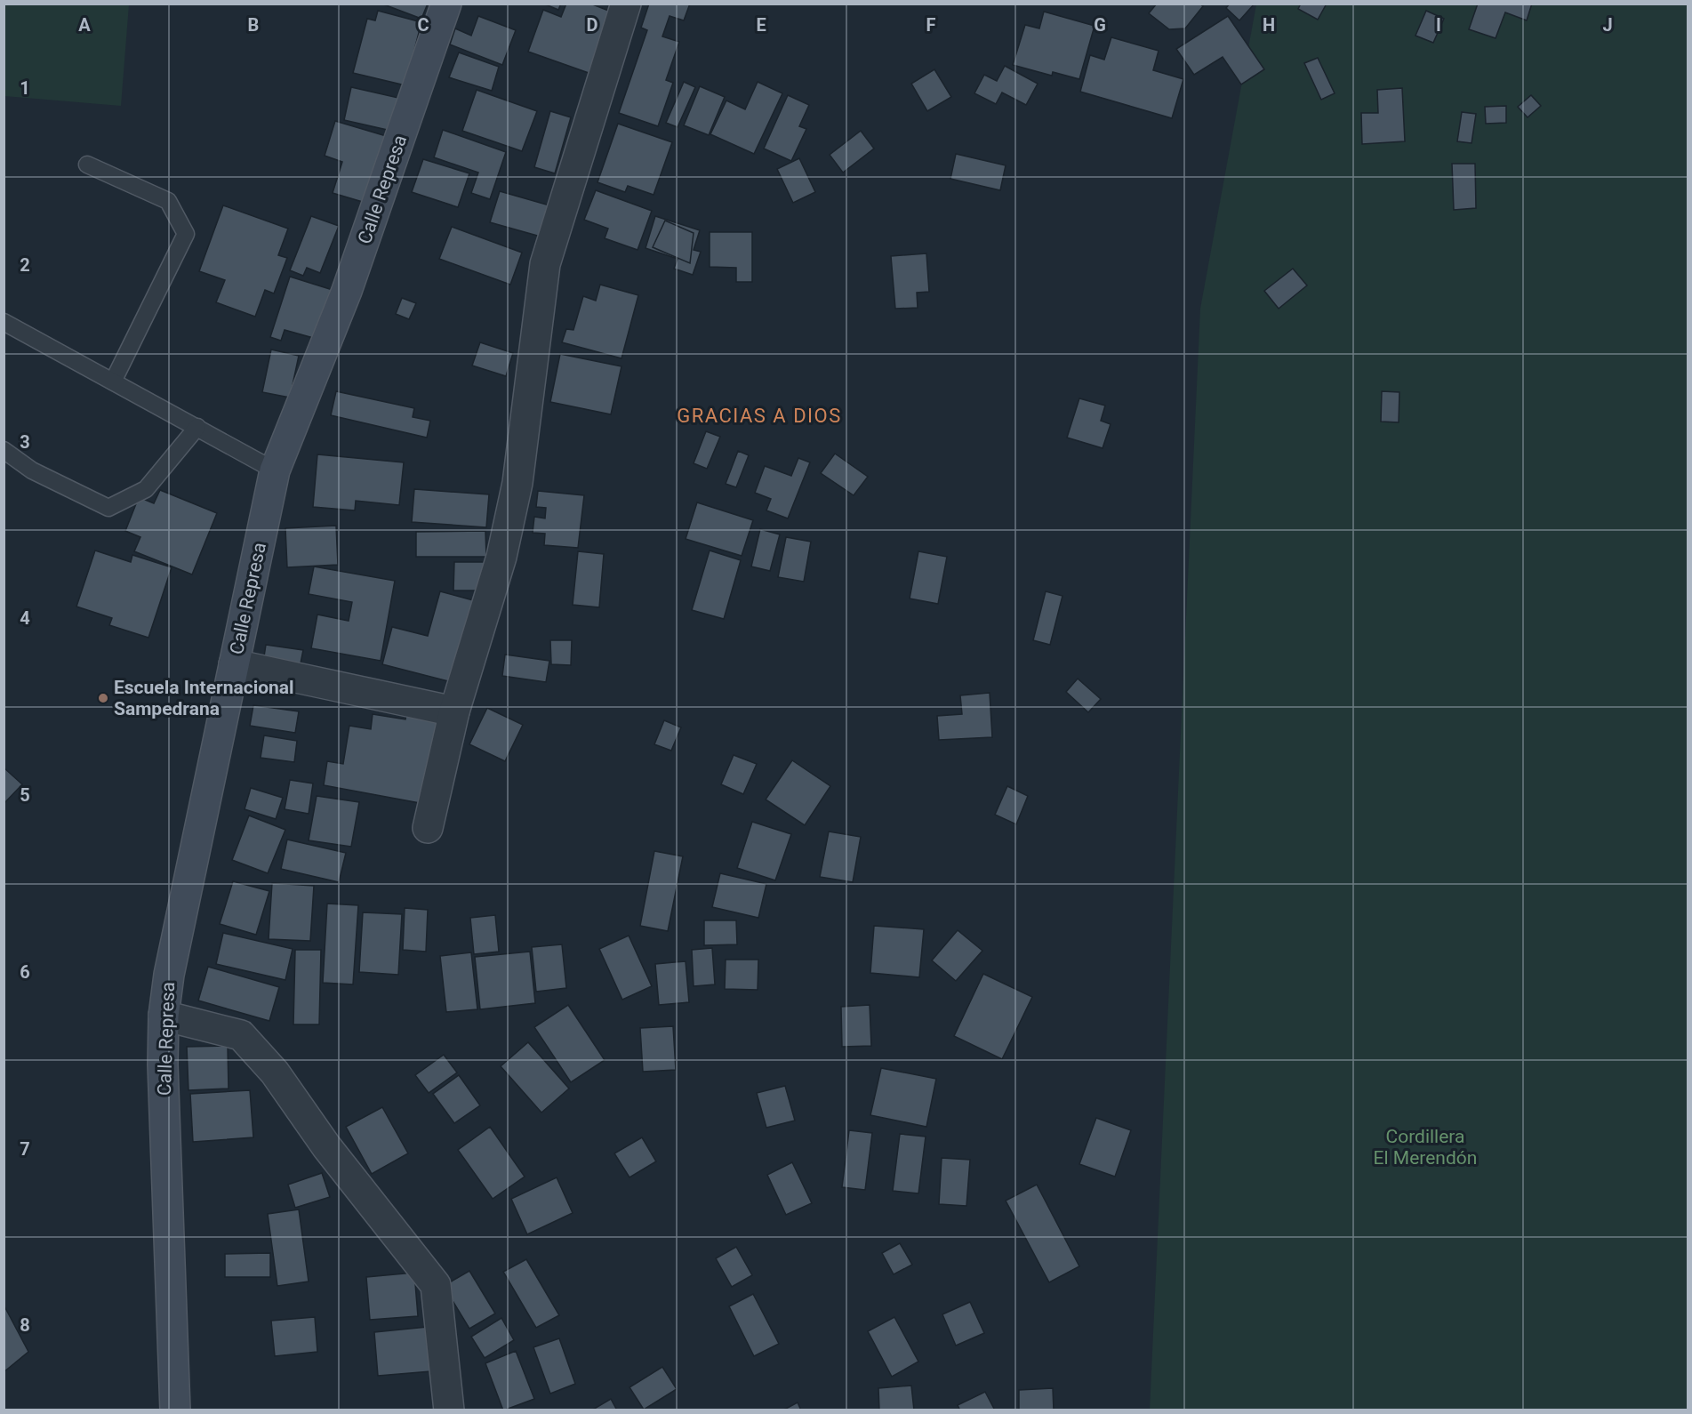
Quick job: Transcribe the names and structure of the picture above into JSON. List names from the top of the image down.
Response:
{
  "streets": {
    "street": ["Calle Represa"]
  },
  "districts": ["GRACIAS A DIOS"],
  "parks": ["Cordillera El Merendón"],
  "places": ["Escuela Internacional Sampedrana"],
  "grid": {
    "columns": [
      "A",
      "B",
      "C",
      "D",
      "E",
      "F",
      "G",
      "H",
      "I",
      "J"
    ],
    "rows": [
      "1",
      "2",
      "3",
      "4",
      "5",
      "6",
      "7",
      "8"
    ]
  }
}
